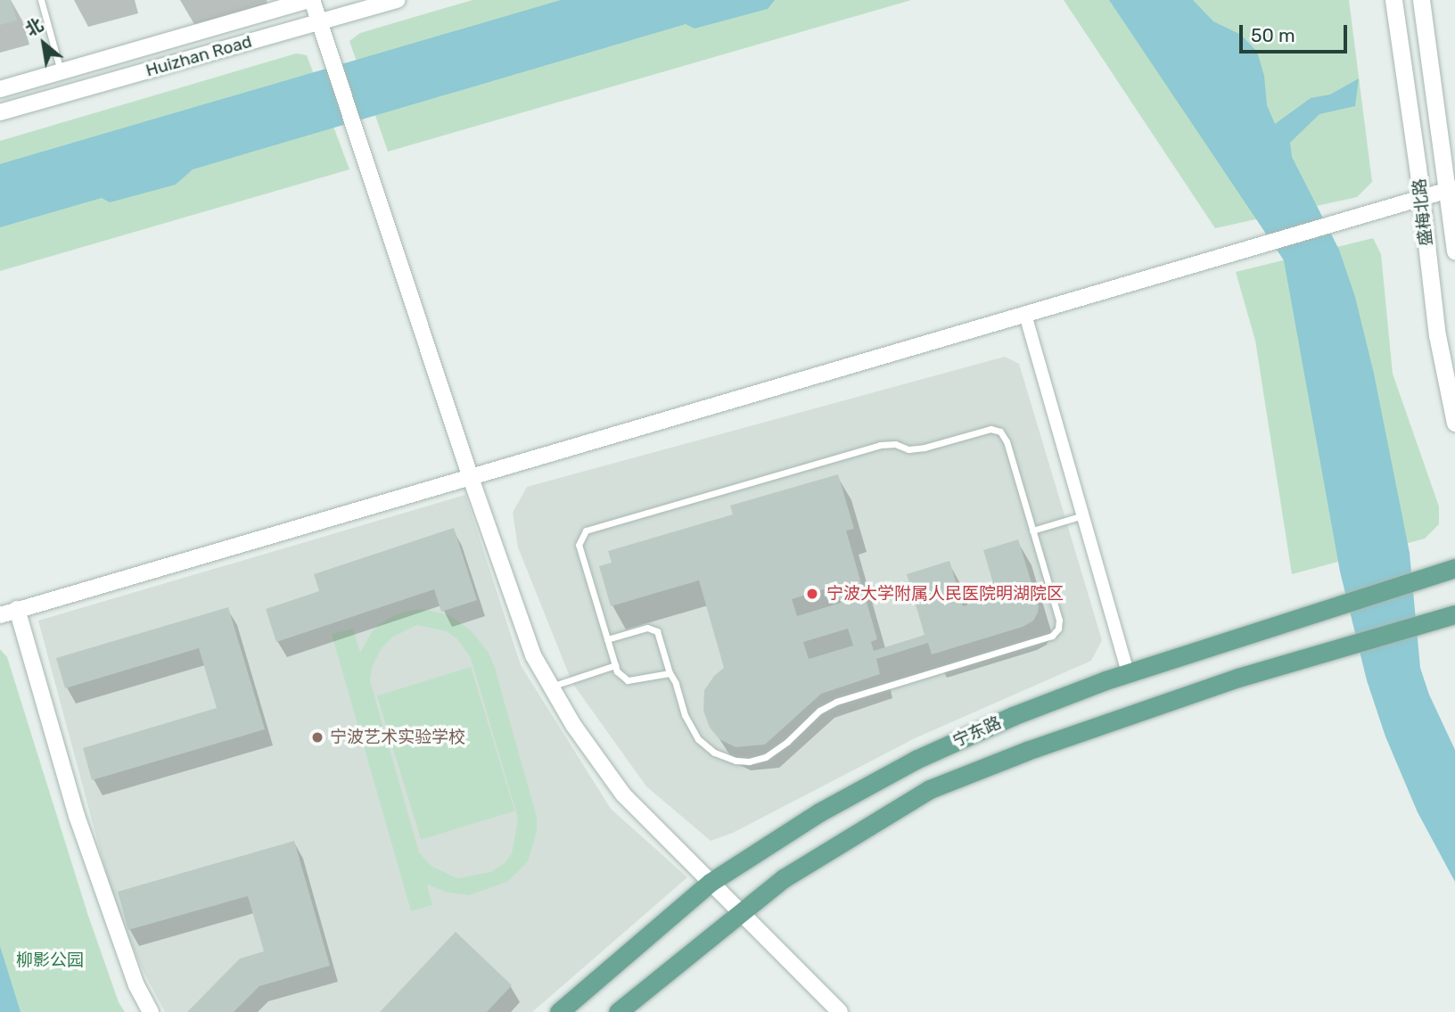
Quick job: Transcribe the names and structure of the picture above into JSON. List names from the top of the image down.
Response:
{
  "streets": {
    "main road": ["盛梅北路", "宁东路"],
    "street": ["Huizhan Road"]
  },
  "parks": ["柳影公园"],
  "places": ["宁波大学附属人民医院明湖院区", "宁波艺术实验学校"],
  "scale_bar": "50 m",
  "north": "top left"
}
